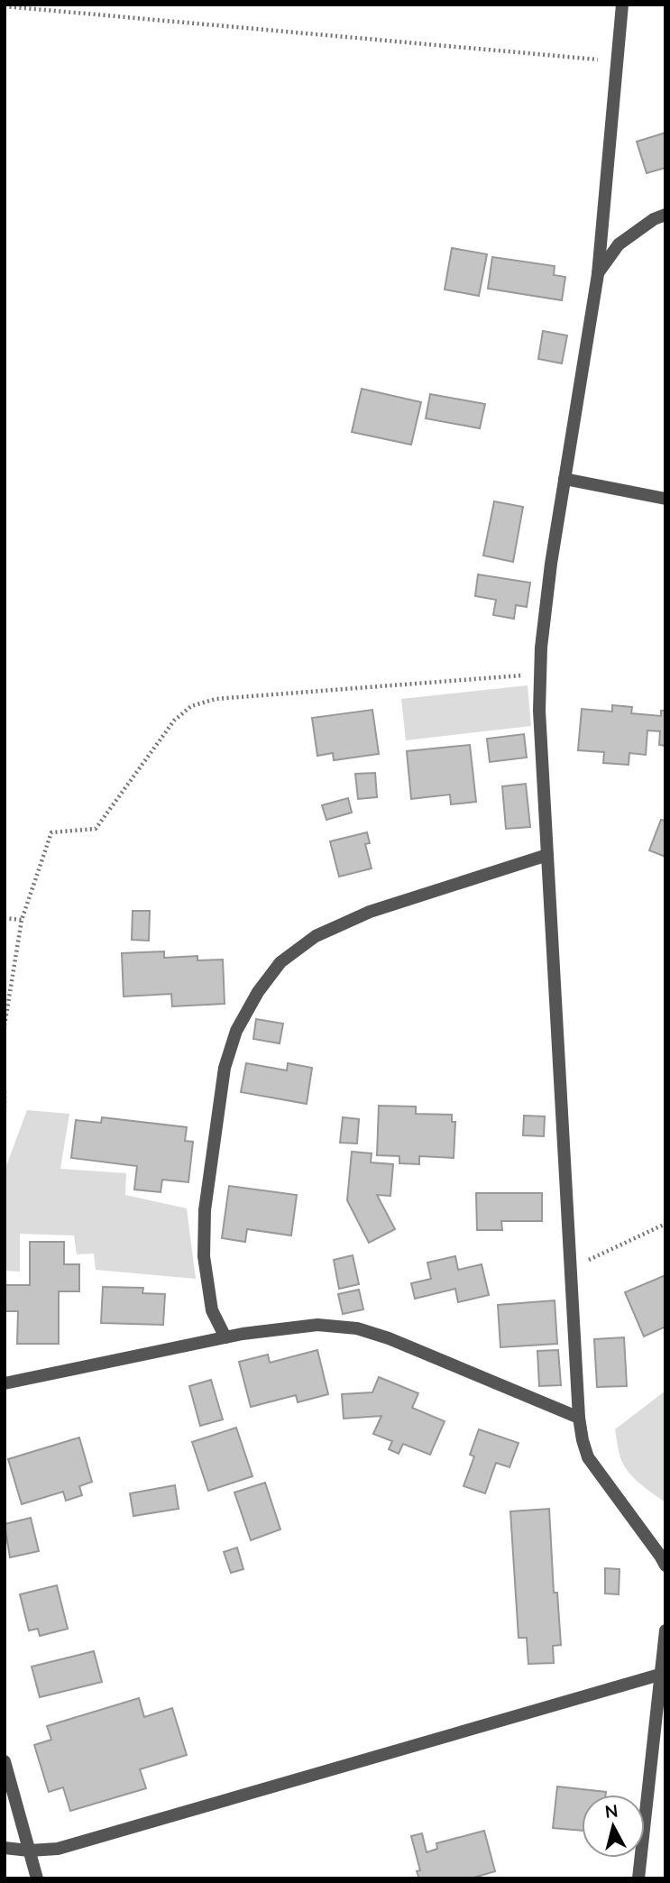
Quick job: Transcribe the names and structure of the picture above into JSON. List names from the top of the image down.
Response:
{
  "north": "top"
}
